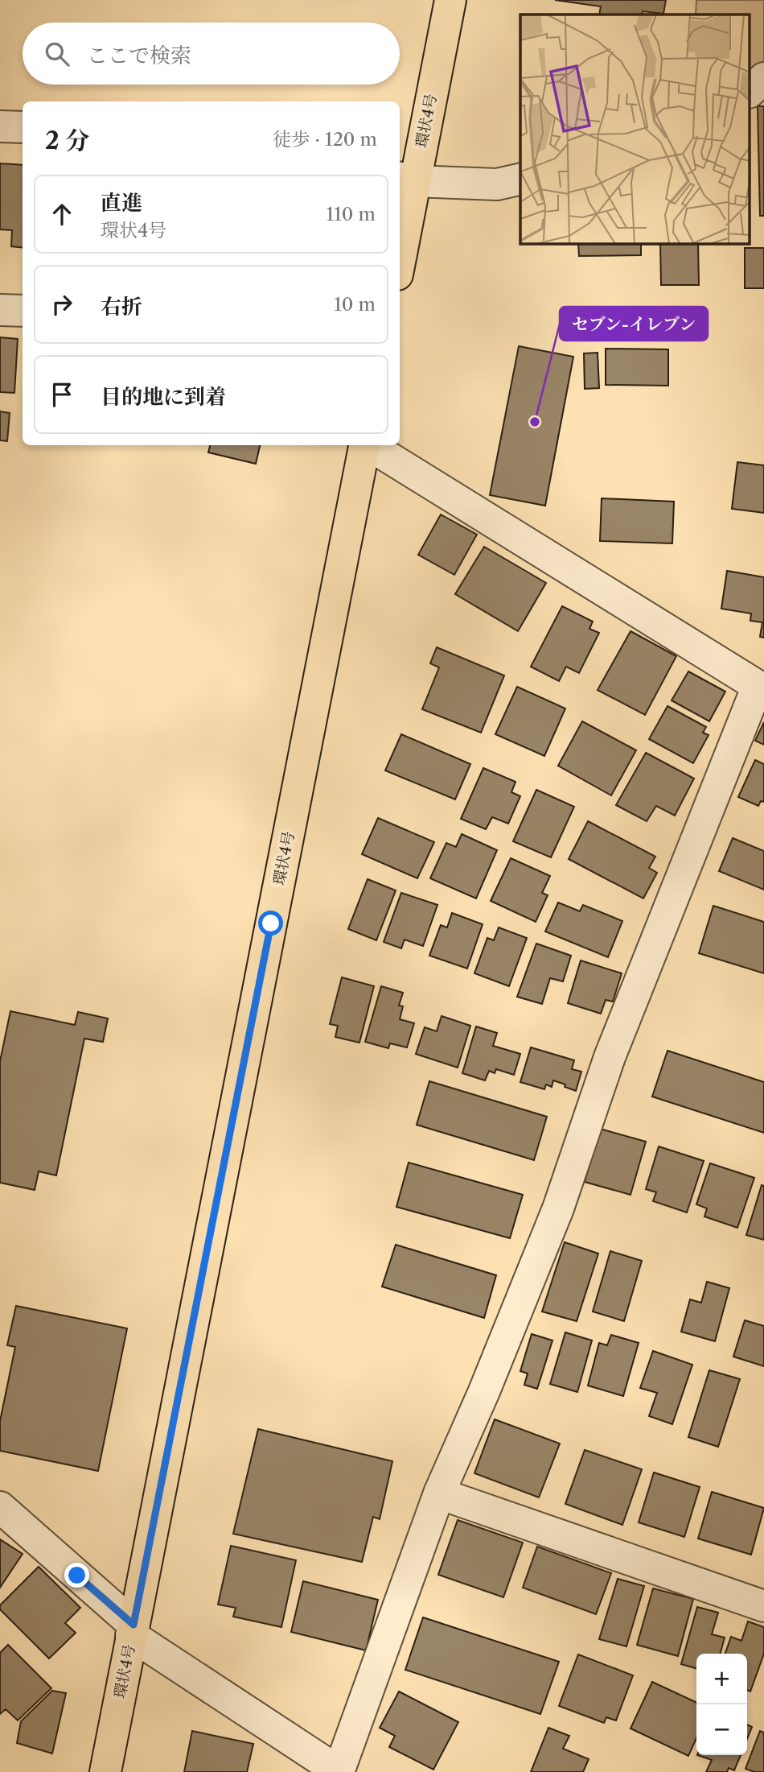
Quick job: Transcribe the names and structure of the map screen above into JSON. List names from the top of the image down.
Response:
{
  "streets": {
    "main road": ["環状4号"]
  },
  "places": ["セブン-イレブン"],
  "page": {
    "search": "ここで検索",
    "heading": ["2 分", "徒歩 · 120 m"],
    "list": [
      ["直進", "環状4号", "110 m"],
      ["右折", "10 m"],
      "目的地に到着"
    ],
    "map_buttons": ["+", "−"]
  }
}
